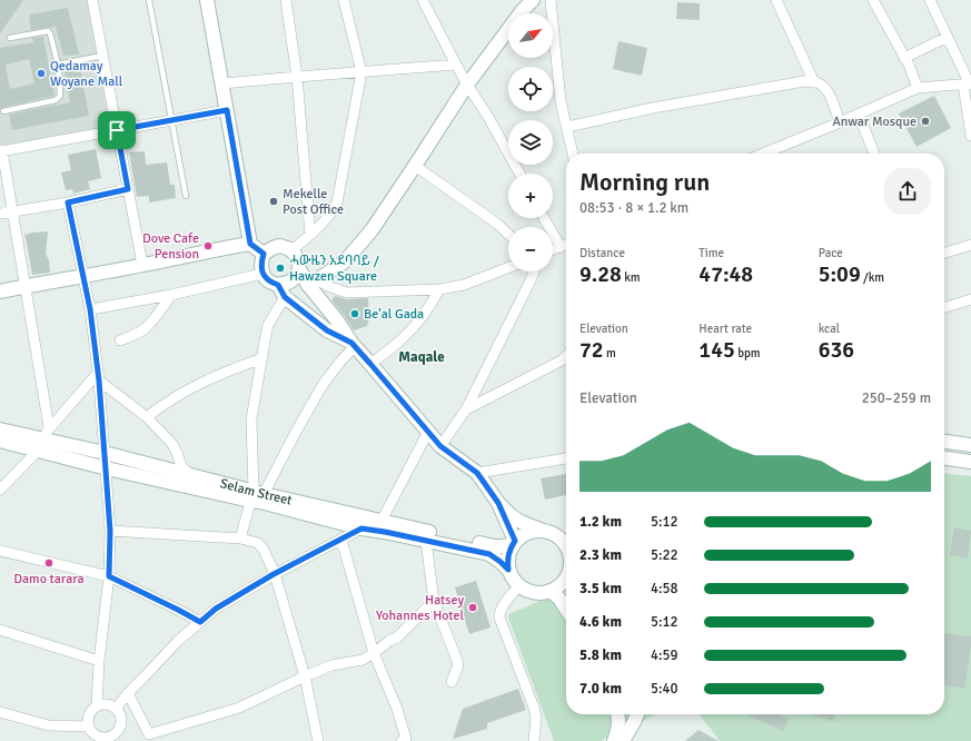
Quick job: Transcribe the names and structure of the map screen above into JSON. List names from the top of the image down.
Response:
{
  "streets": {
    "street": ["Selam Street"]
  },
  "districts": ["Maqale"],
  "places": [
    "Qedamay Woyane Mall",
    "Anwar Mosque",
    "Mekelle Post Office",
    "Dove Cafe Pension",
    "ሓውዜን አደባባይ / Hawzen Square",
    "Be'al Gada",
    "Damo tarara",
    "Hatsey Yohannes Hotel"
  ],
  "north": "top right",
  "page": {
    "map_buttons": ["+", "−"],
    "heading": ["Morning run", "08:53 · 8 × 1.2 km"],
    "stats": [
      ["Distance", "9.28 km"],
      ["Time", "47:48"],
      ["Pace", "5:09 /km"],
      ["Elevation", "72 m"],
      ["Heart rate", "145 bpm"],
      ["kcal", "636"]
    ],
    "chart": ["Elevation", "250–259 m"],
    "list": [
      {
        "name": "1.2 km",
        "note": "5:12"
      },
      {
        "name": "2.3 km",
        "note": "5:22"
      },
      {
        "name": "3.5 km",
        "note": "4:58"
      },
      {
        "name": "4.6 km",
        "note": "5:12"
      },
      {
        "name": "5.8 km",
        "note": "4:59"
      },
      {
        "name": "7.0 km",
        "note": "5:40"
      }
    ]
  }
}
